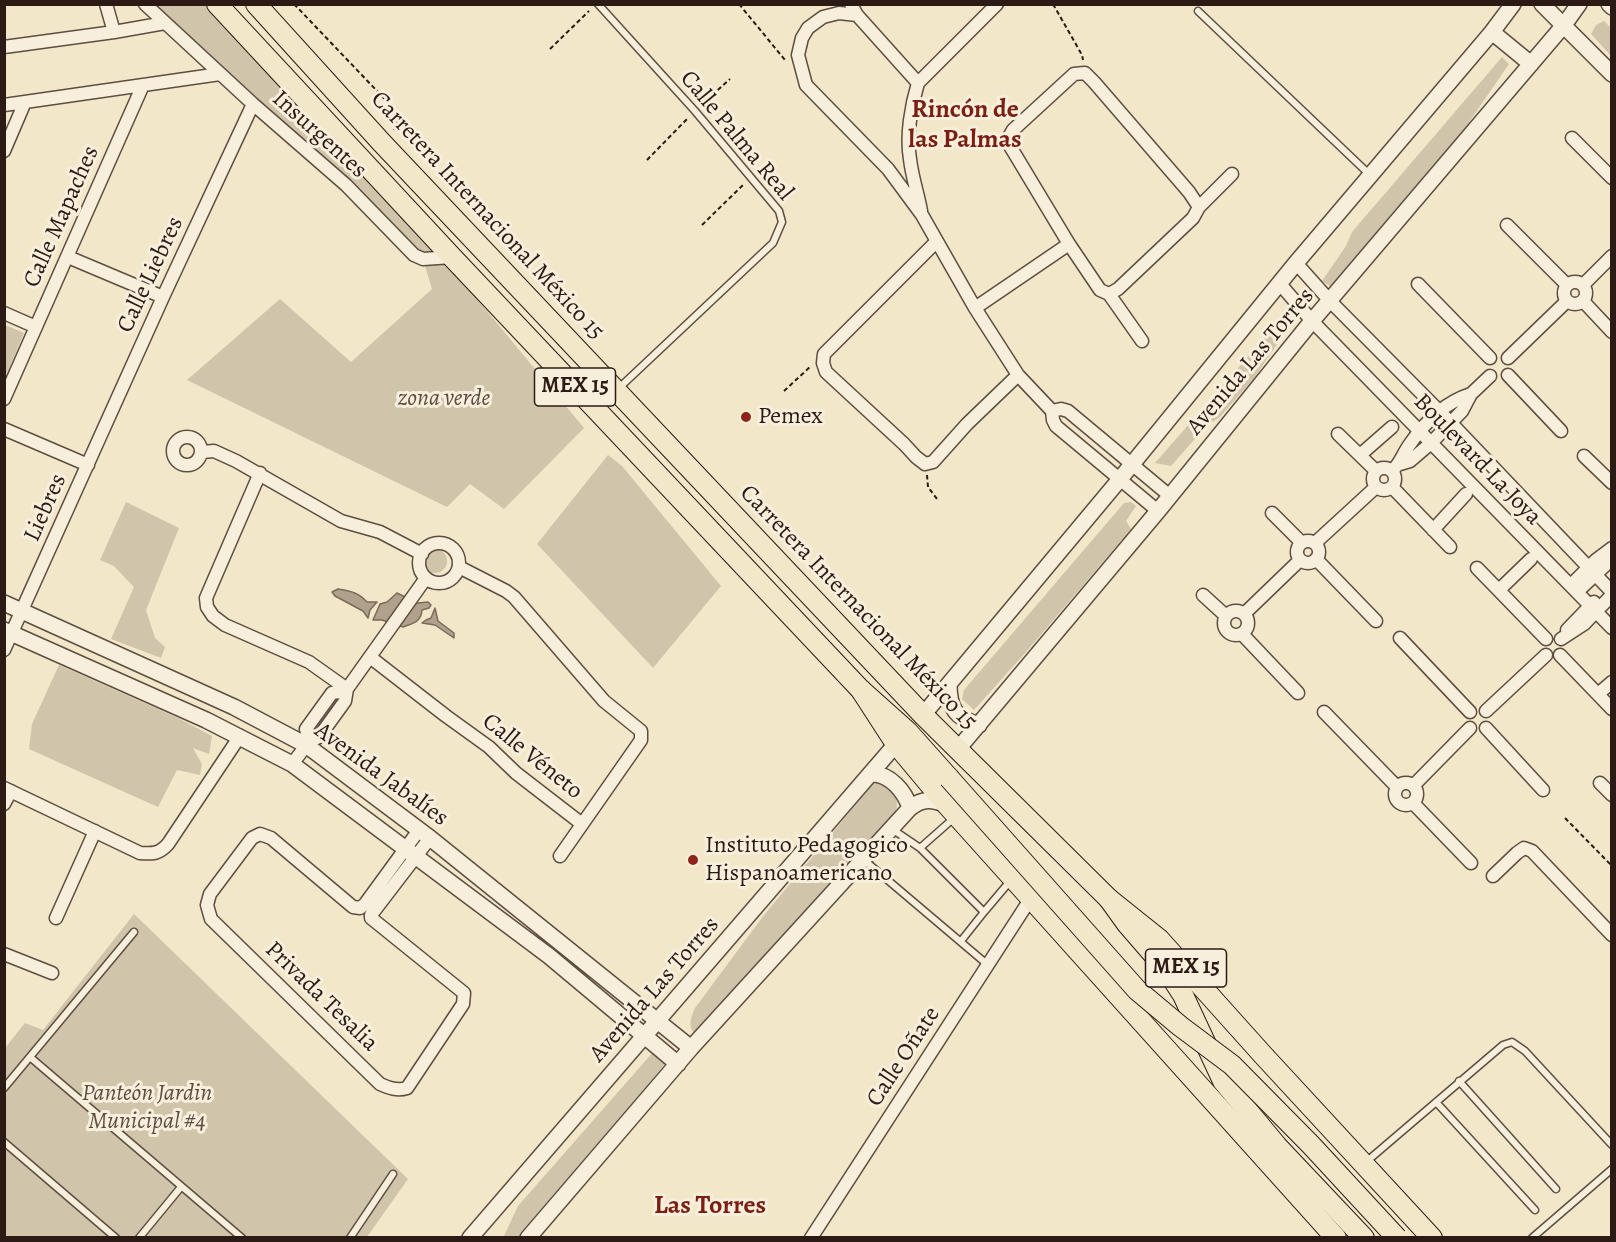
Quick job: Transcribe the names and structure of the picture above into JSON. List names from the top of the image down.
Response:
{
  "streets": {
    "main road": ["Carretera Internacional México 15", "MEX 15"],
    "street": [
      "Insurgentes",
      "Calle Mapaches",
      "Calle Liebres",
      "Avenida Las Torres",
      "Boulevard La Joya",
      "Liebres",
      "Calle Véneto",
      "Avenida Jabalíes",
      "Privada Tesalia",
      "Calle Oñate"
    ],
    "lane": ["Calle Palma Real"]
  },
  "crossings": [
    ["Insurgentes", "Calle Liebres"],
    ["Insurgentes", "MEX 15"],
    ["Calle Palma Real", "Carretera Internacional México 15"],
    ["Carretera Internacional México 15", "Avenida Las Torres"],
    ["Calle Liebres", "Liebres"],
    ["Avenida Las Torres", "MEX 15"],
    ["Avenida Las Torres", "Boulevard La Joya"],
    ["Avenida Las Torres", "Avenida Jabalíes"],
    ["MEX 15", "Calle Oñate"],
    ["Liebres", "Avenida Jabalíes"],
    ["Avenida Jabalíes", "Privada Tesalia"]
  ],
  "districts": ["Rincón de las Palmas", "Las Torres"],
  "parks": ["zona verde", "Panteón Jardin Municipal #4"],
  "places": ["Pemex", "Instituto Pedagogico Hispanoamericano"]
}
